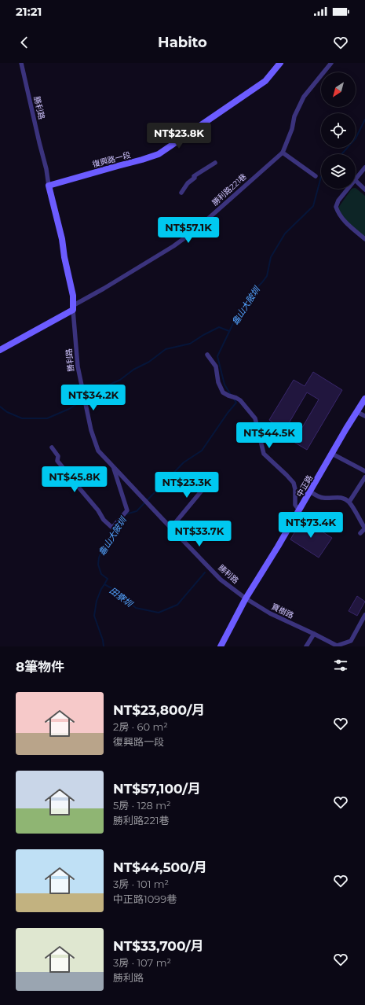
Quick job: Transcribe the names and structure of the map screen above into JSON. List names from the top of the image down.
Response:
{
  "streets": {
    "street": [
      "勝利路",
      "復興路一段",
      "勝利路221巷",
      "中正路",
      "寶樹路"
    ]
  },
  "crossings": [
    ["勝利路", "復興路一段"],
    ["勝利路", "勝利路221巷"],
    ["勝利路", "中正路"],
    ["勝利路", "寶樹路"],
    ["中正路", "寶樹路"]
  ],
  "water": ["龜山大陂圳", "田寮圳"],
  "north": "bottom left",
  "page": {
    "status": "21:21",
    "header": "Habito",
    "price": [
      "NT$23.8K",
      "NT$57.1K",
      "NT$34.2K",
      "NT$44.5K",
      "NT$45.8K",
      "NT$23.3K",
      "NT$73.4K",
      "NT$33.7K"
    ],
    "heading": "8筆物件",
    "list": [
      {
        "name": "NT$23,800/月",
        "note": "2房 · 60 m² · 復興路一段"
      },
      {
        "name": "NT$57,100/月",
        "note": "5房 · 128 m² · 勝利路221巷"
      },
      {
        "name": "NT$44,500/月",
        "note": "3房 · 101 m² · 中正路1099巷"
      },
      {
        "name": "NT$33,700/月",
        "note": "3房 · 107 m² · 勝利路"
      }
    ]
  }
}
